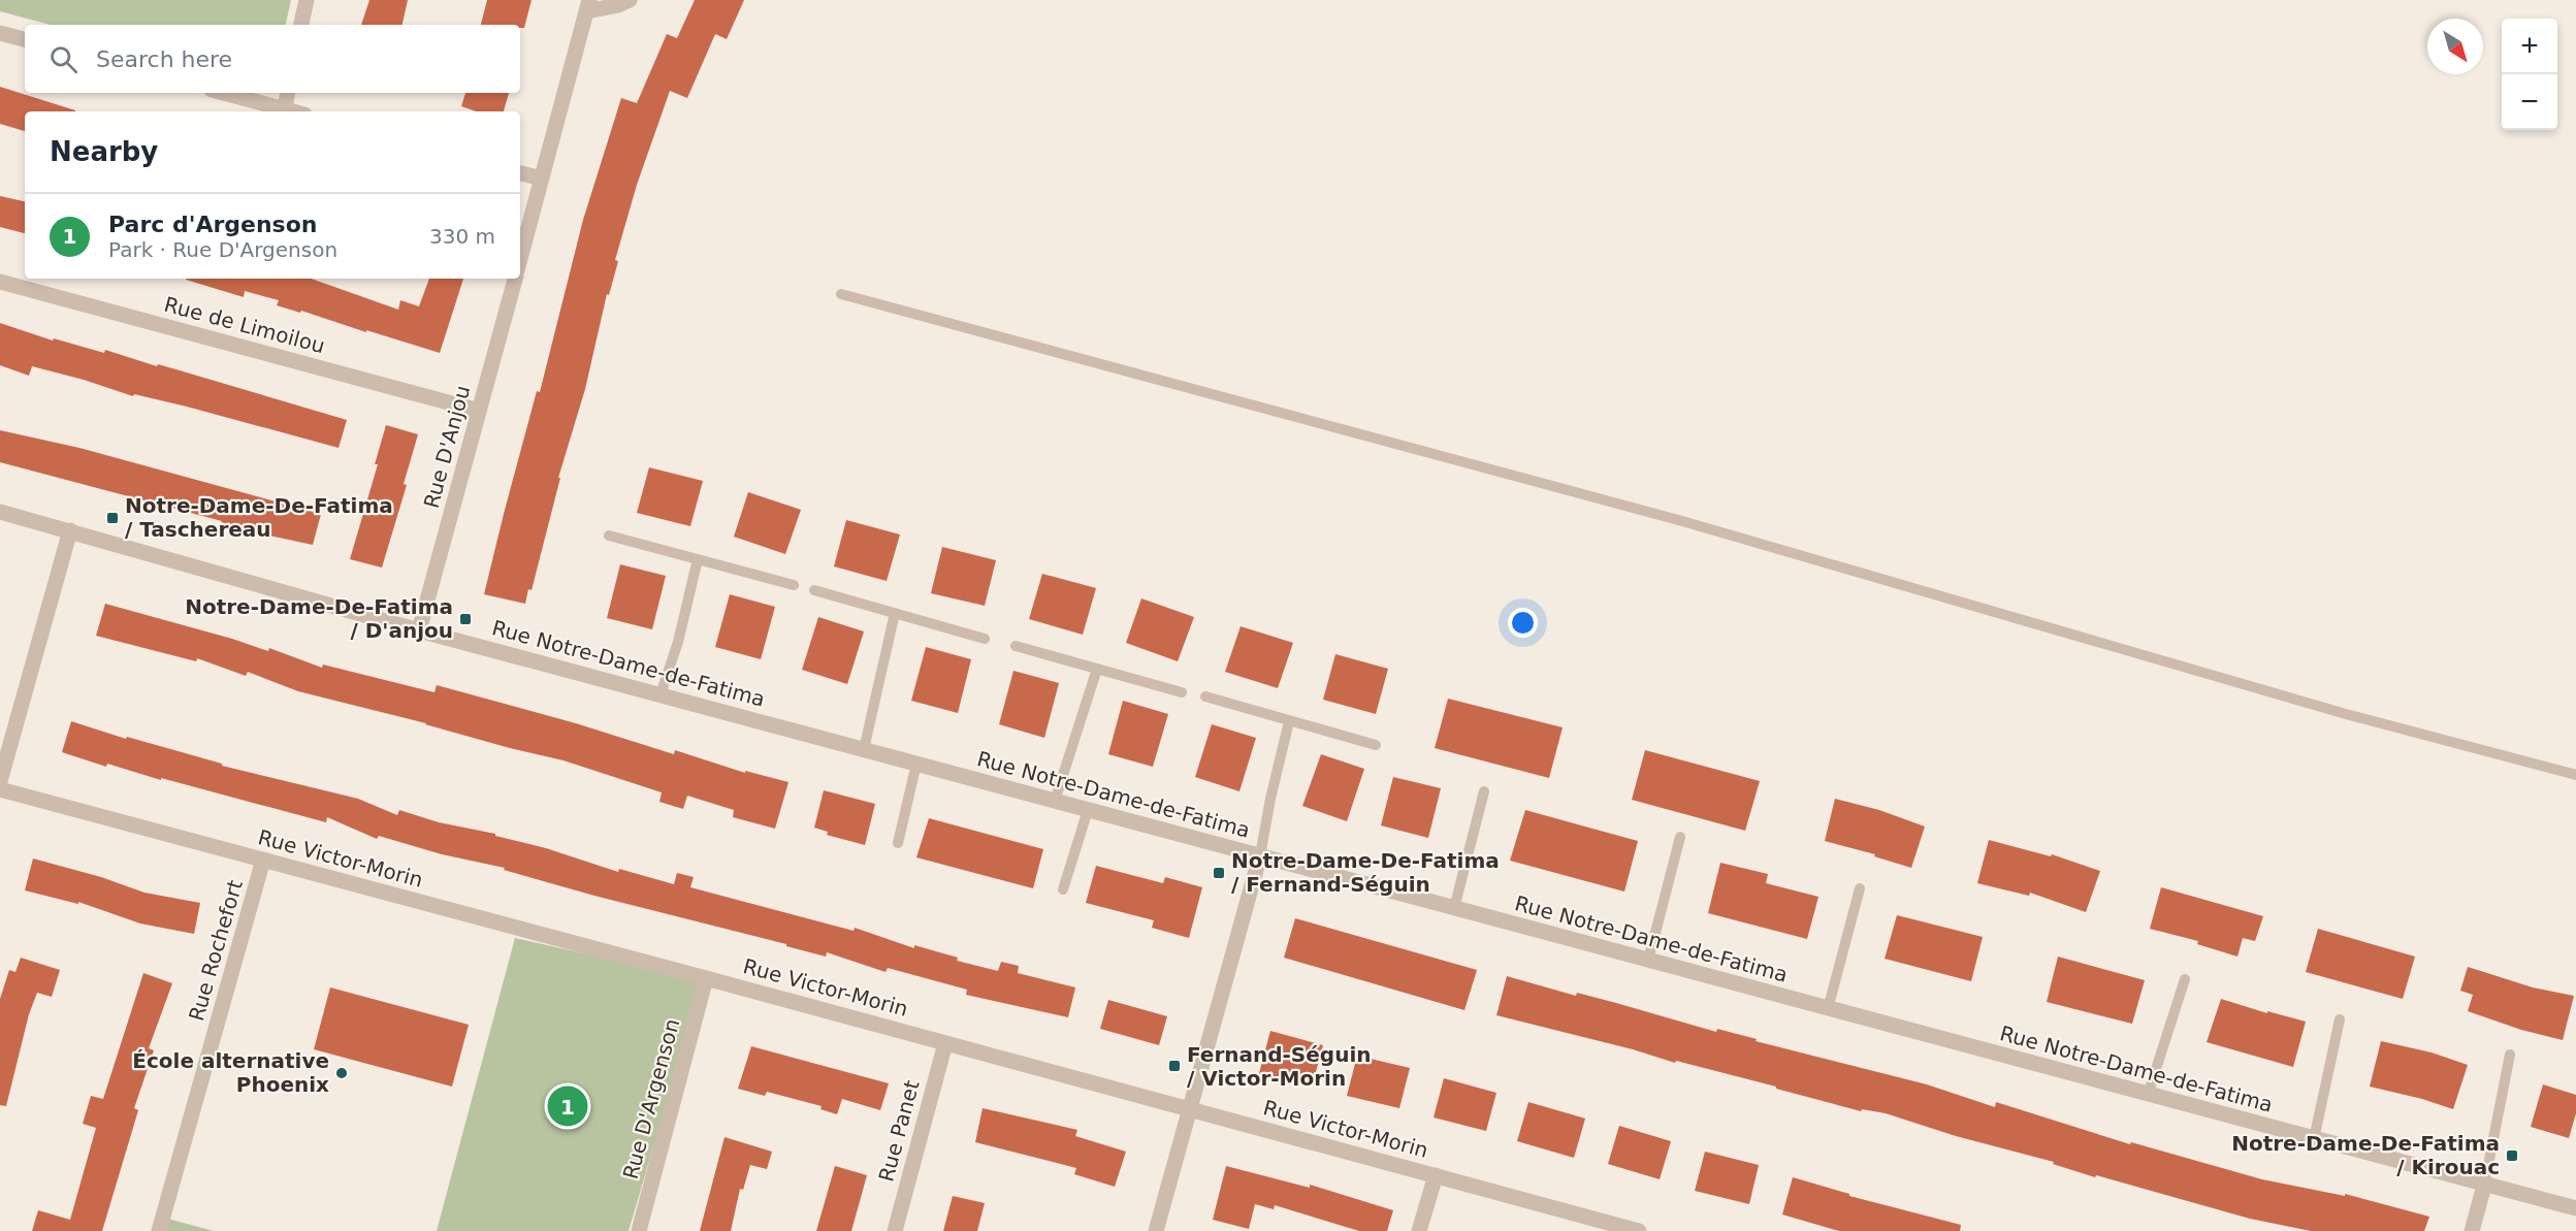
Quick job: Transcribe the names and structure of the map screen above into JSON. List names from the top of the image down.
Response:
{
  "streets": {
    "street": [
      "Rue de Limoilou",
      "Rue D'Anjou",
      "Rue Notre-Dame-de-Fatima",
      "Rue Victor-Morin",
      "Rue Rochefort",
      "Rue D'Argenson",
      "Rue Panet"
    ]
  },
  "crossings": [
    ["Rue de Limoilou", "Rue D'Anjou"],
    ["Rue D'Anjou", "Rue Notre-Dame-de-Fatima"],
    ["Rue Victor-Morin", "Rue Rochefort"],
    ["Rue Victor-Morin", "Rue D'Argenson"],
    ["Rue Victor-Morin", "Rue Panet"]
  ],
  "places": {
    "transit": [
      "Notre-Dame-De-Fatima / Taschereau",
      "Notre-Dame-De-Fatima / D'anjou",
      "Notre-Dame-De-Fatima / Fernand-Séguin",
      "Fernand-Séguin / Victor-Morin",
      "Notre-Dame-De-Fatima / Kirouac"
    ],
    "other": ["École alternative Phoenix"]
  },
  "north": "bottom right",
  "page": {
    "map_buttons": ["+", "−"],
    "search": "Search here",
    "heading": "Nearby",
    "list": [
      {
        "mark": "1",
        "name": "Parc d'Argenson",
        "note": "Park · Rue D'Argenson",
        "value": "330 m"
      }
    ],
    "pins": "1"
  }
}
